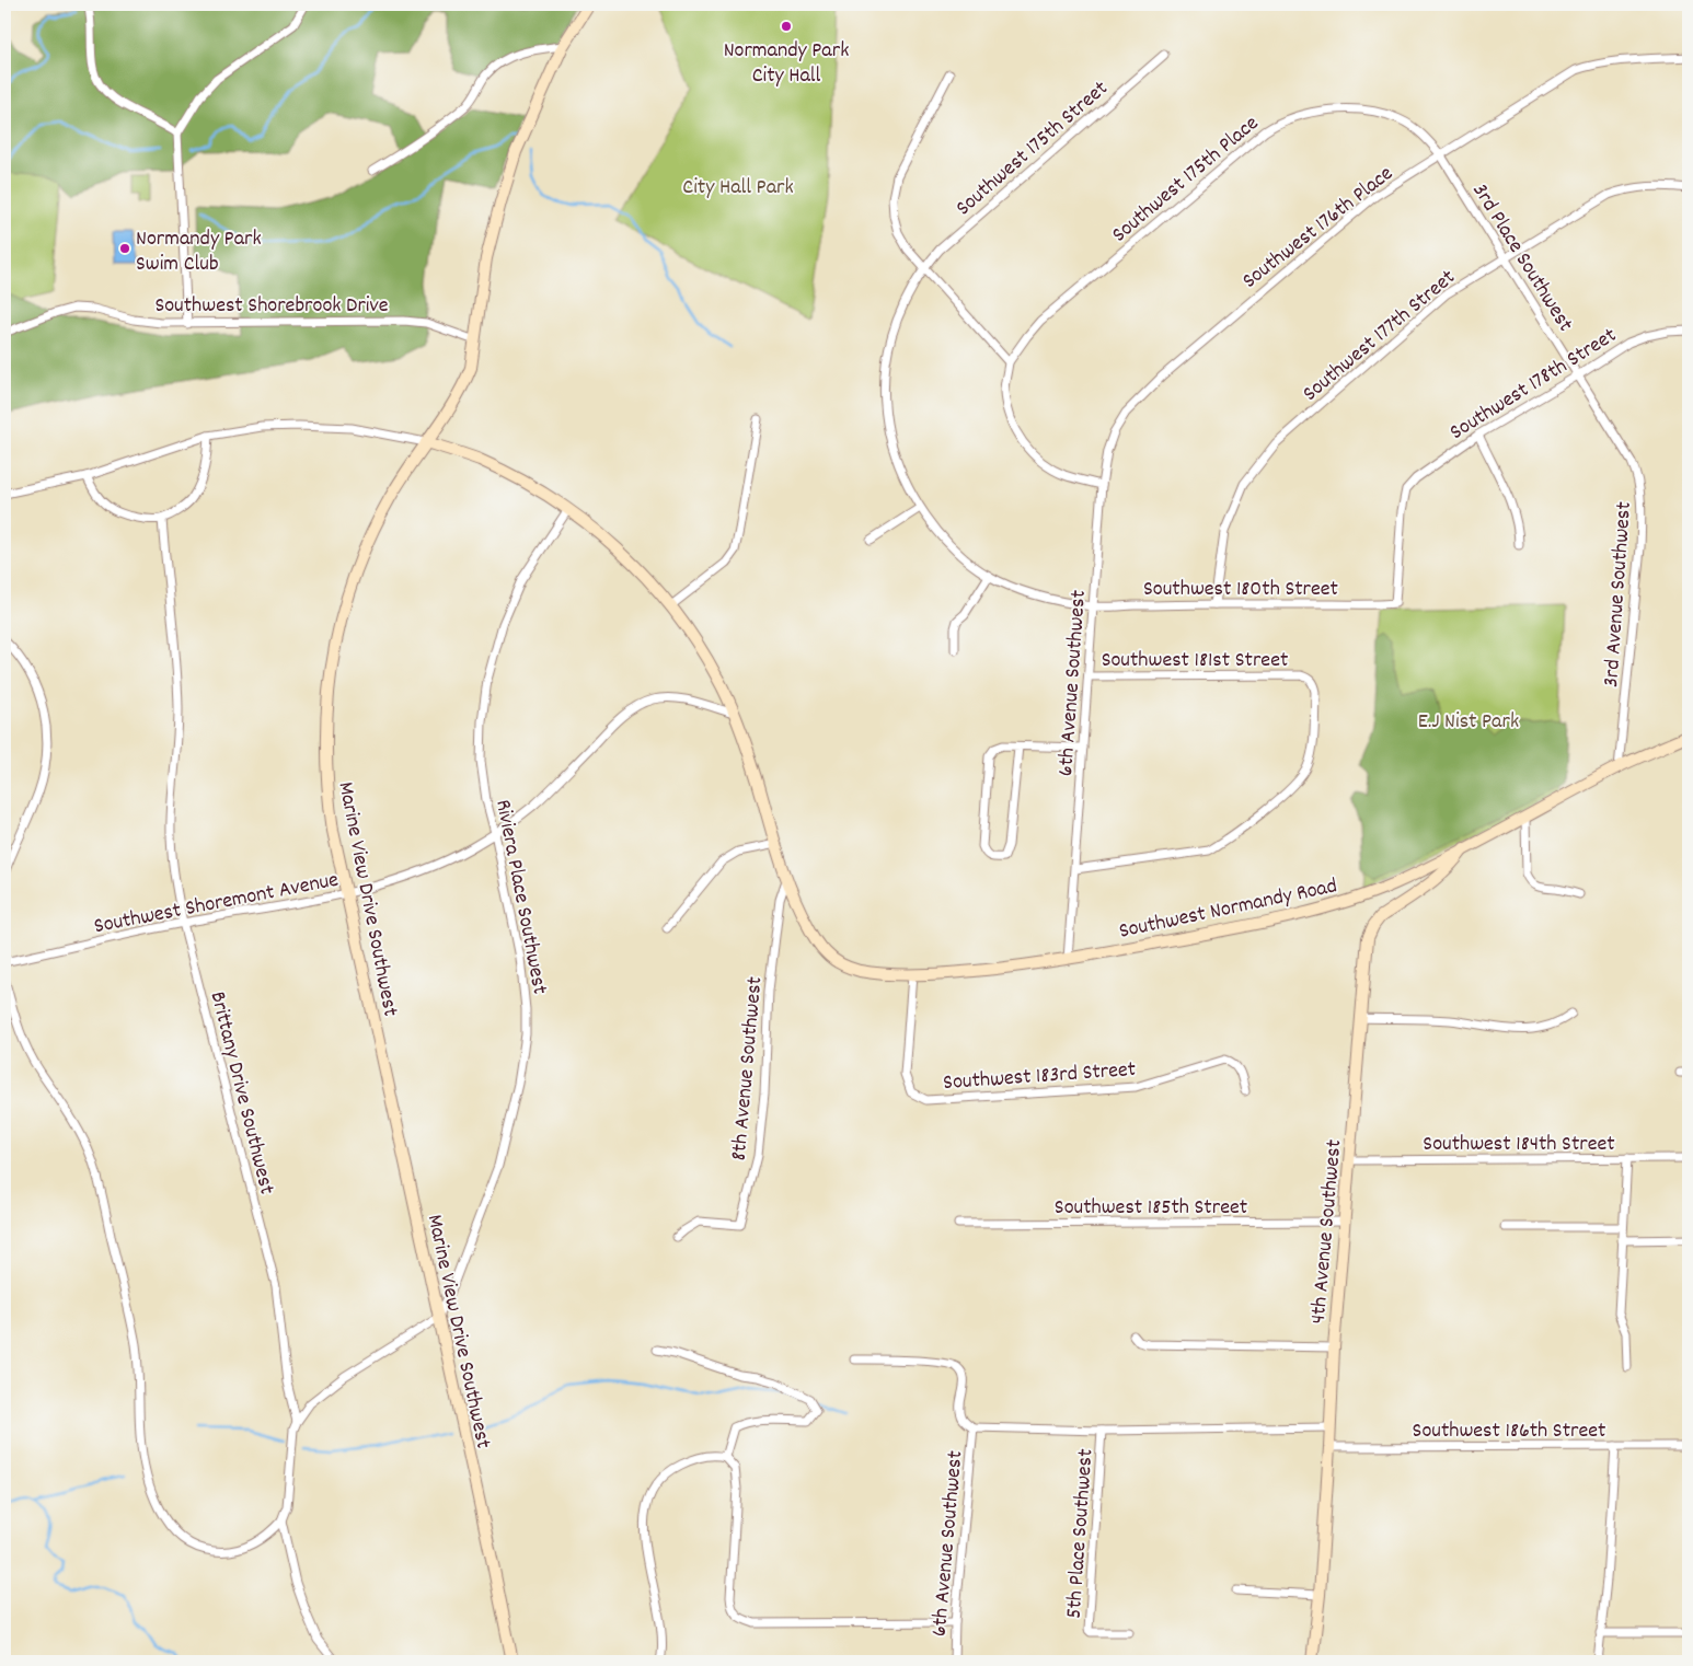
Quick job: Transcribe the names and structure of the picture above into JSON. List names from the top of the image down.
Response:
{
  "streets": {
    "street": [
      "Southwest 175th Street",
      "Southwest 175th Place",
      "Southwest 176th Place",
      "3rd Place Southwest",
      "Southwest Shorebrook Drive",
      "Southwest 177th Street",
      "Southwest 178th Street",
      "Southwest 180th Street",
      "3rd Avenue Southwest",
      "Southwest 181st Street",
      "6th Avenue Southwest",
      "Riviera Place Southwest",
      "Marine View Drive Southwest",
      "Southwest Shoremont Avenue",
      "Southwest Normandy Road",
      "8th Avenue Southwest",
      "Southwest 183rd Street",
      "Brittany Drive Southwest",
      "Southwest 184th Street",
      "Southwest 185th Street",
      "4th Avenue Southwest",
      "Southwest 186th Street",
      "5th Place Southwest"
    ]
  },
  "crossings": [
    ["Southwest 175th Street", "Southwest 180th Street"],
    ["Southwest 175th Place", "Southwest 176th Place"],
    ["Southwest 175th Place", "3rd Place Southwest"],
    ["Southwest 176th Place", "3rd Place Southwest"],
    ["Southwest 176th Place", "6th Avenue Southwest"],
    ["3rd Place Southwest", "Southwest 177th Street"],
    ["3rd Place Southwest", "Southwest 178th Street"],
    ["3rd Place Southwest", "3rd Avenue Southwest"],
    ["Southwest Shorebrook Drive", "Marine View Drive Southwest"],
    ["Southwest 177th Street", "Southwest 180th Street"],
    ["Southwest 178th Street", "Southwest 180th Street"],
    ["Southwest 178th Street", "3rd Avenue Southwest"],
    ["Southwest 180th Street", "6th Avenue Southwest"],
    ["3rd Avenue Southwest", "Southwest Normandy Road"],
    ["Southwest 181st Street", "6th Avenue Southwest"],
    ["6th Avenue Southwest", "Southwest Normandy Road"],
    ["Riviera Place Southwest", "Marine View Drive Southwest"],
    ["Riviera Place Southwest", "Southwest Shoremont Avenue"],
    ["Riviera Place Southwest", "Southwest Normandy Road"],
    ["Marine View Drive Southwest", "Southwest Shoremont Avenue"],
    ["Marine View Drive Southwest", "Southwest Normandy Road"],
    ["Southwest Shoremont Avenue", "Southwest Normandy Road"],
    ["Southwest Shoremont Avenue", "Brittany Drive Southwest"],
    ["Southwest Normandy Road", "8th Avenue Southwest"],
    ["Southwest Normandy Road", "Southwest 183rd Street"],
    ["Southwest Normandy Road", "4th Avenue Southwest"],
    ["Southwest 184th Street", "4th Avenue Southwest"],
    ["Southwest 185th Street", "4th Avenue Southwest"],
    ["4th Avenue Southwest", "Southwest 186th Street"]
  ],
  "parks": ["City Hall Park", "E.J Nist Park"],
  "places": ["Normandy Park City Hall", "Normandy Park Swim Club"]
}
